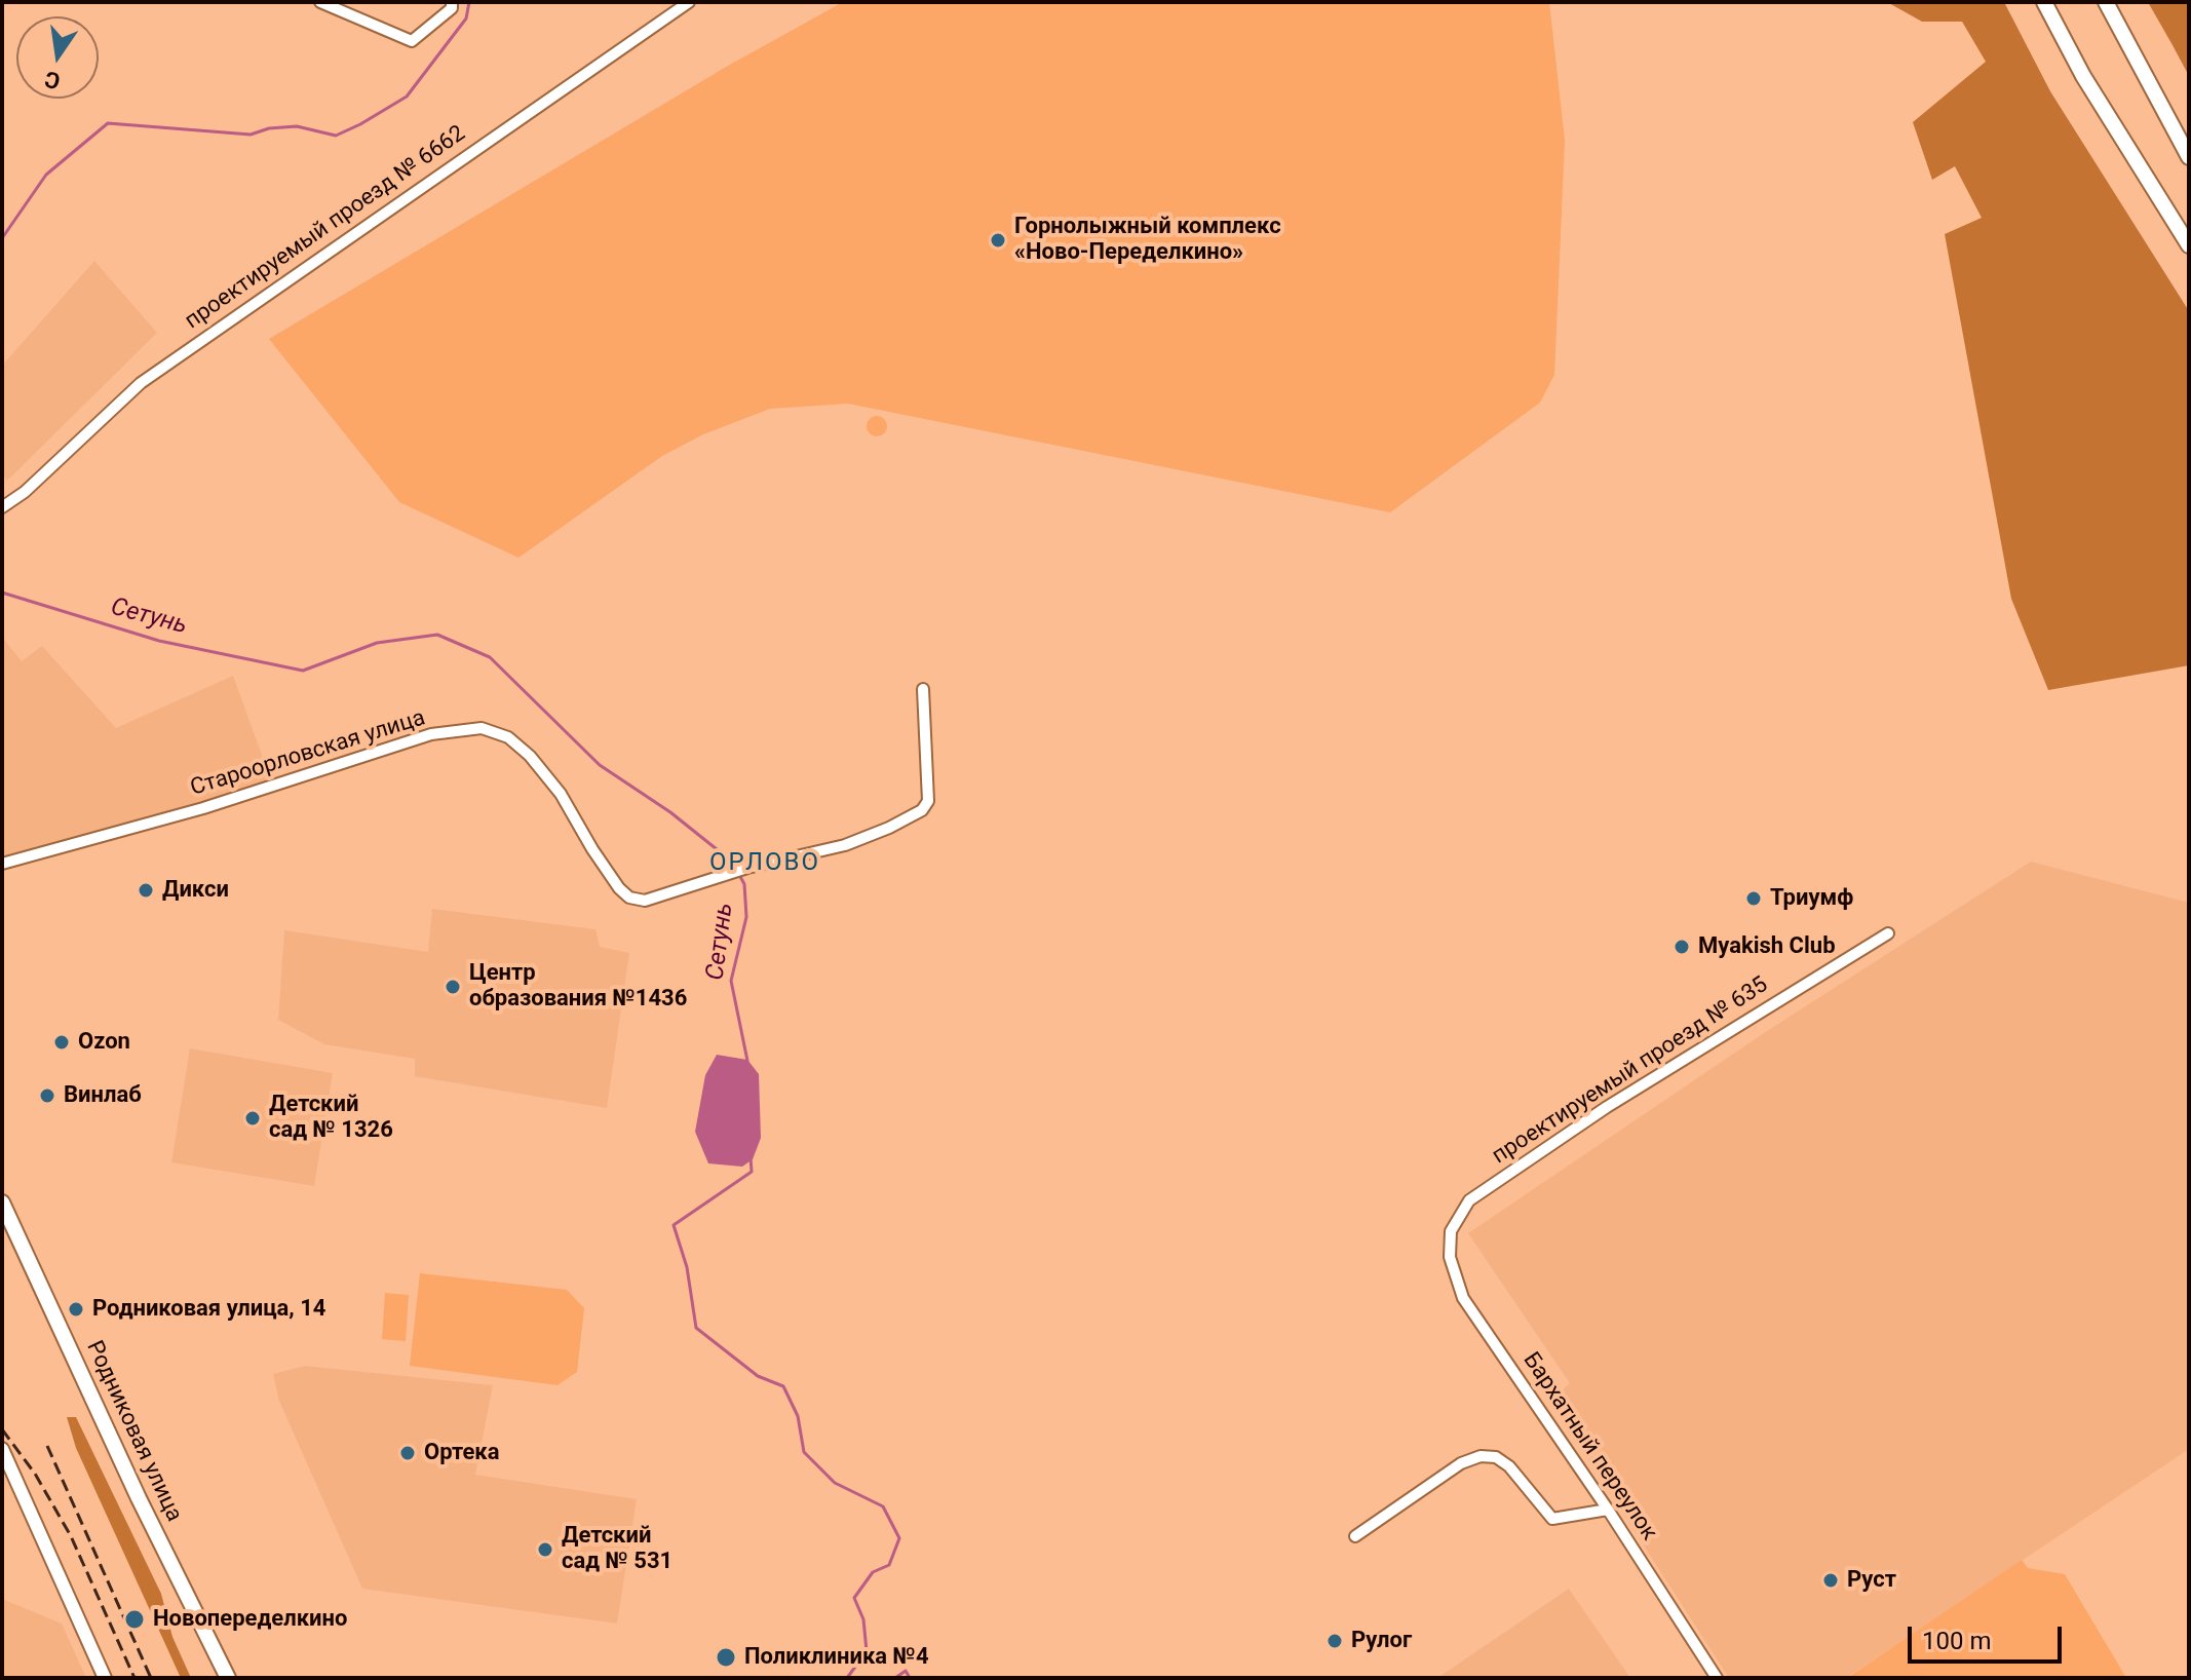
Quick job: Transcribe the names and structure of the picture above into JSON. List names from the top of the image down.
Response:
{
  "streets": {
    "main road": ["Родниковая улица"],
    "street": [
      "проектируемый проезд № 6662",
      "Староорловская улица",
      "проектируемый проезд № 635",
      "Бархатный переулок"
    ]
  },
  "crossings": [
    ["проектируемый проезд № 635", "Бархатный переулок"]
  ],
  "districts": ["ОРЛОВО"],
  "water": ["Сетунь"],
  "places": [
    "Горнолыжный комплекс «Ново-Переделкино»",
    "Дикси",
    "Триумф",
    "Myakish Club",
    "Центр образования №1436",
    "Ozon",
    "Винлаб",
    "Детский сад № 1326",
    "Родниковая улица, 14",
    "Ортека",
    "Детский сад № 531",
    "Руст",
    "Новопеределкино",
    "Рулог",
    "Поликлиника №4"
  ],
  "scale_bar": "100 m",
  "north": "bottom"
}
